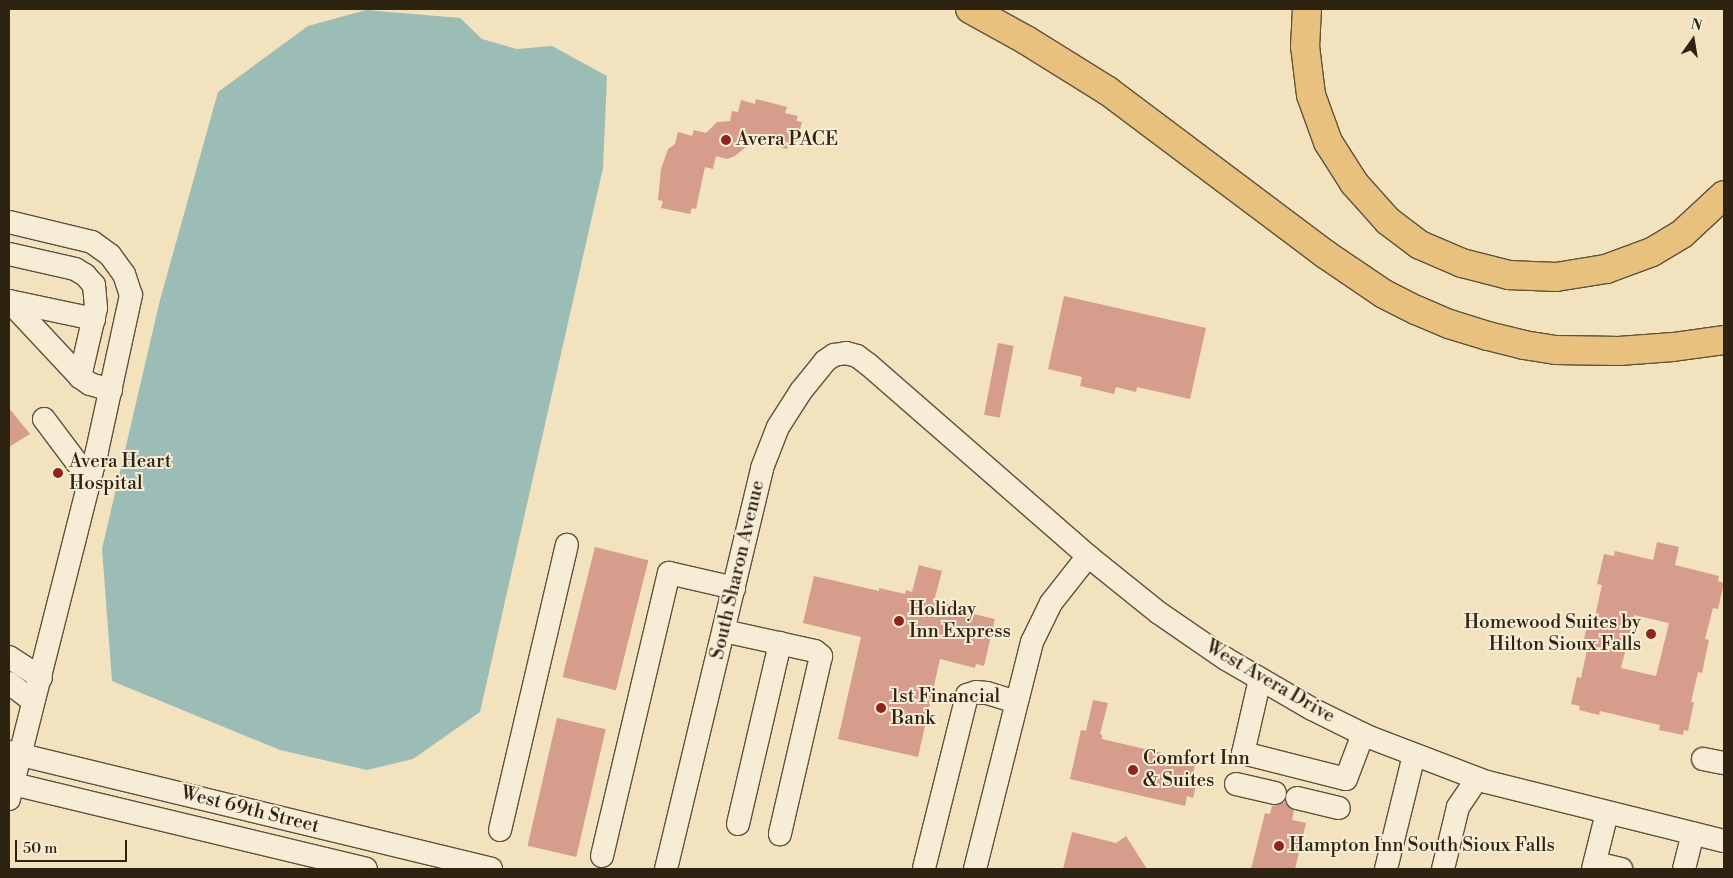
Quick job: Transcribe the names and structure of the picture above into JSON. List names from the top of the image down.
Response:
{
  "streets": {
    "street": ["South Sharon Avenue", "West Avera Drive", "West 69th Street"]
  },
  "crossings": [
    ["South Sharon Avenue", "West Avera Drive"]
  ],
  "places": [
    "Avera PACE",
    "Avera Heart Hospital",
    "Holiday Inn Express",
    "Homewood Suites by Hilton Sioux Falls",
    "1st Financial Bank",
    "Comfort Inn & Suites",
    "Hampton Inn South Sioux Falls"
  ],
  "scale_bar": "50 m",
  "north": "top"
}
